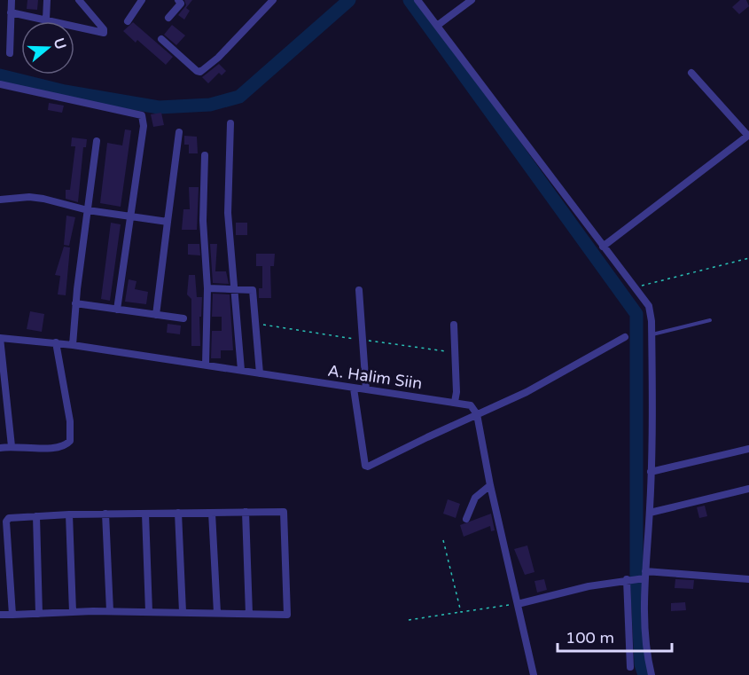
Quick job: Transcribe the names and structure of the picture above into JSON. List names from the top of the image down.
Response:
{
  "streets": {
    "street": ["A. Halim Siin"]
  },
  "scale_bar": "100 m",
  "north": "right"
}
